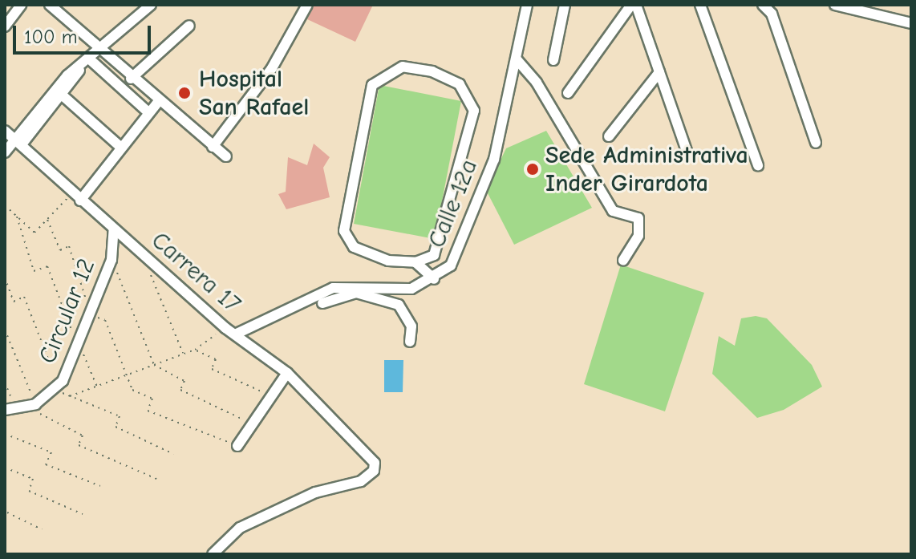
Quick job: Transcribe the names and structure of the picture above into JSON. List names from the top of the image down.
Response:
{
  "streets": {
    "street": ["Calle 12a", "Carrera 17", "Circular 12"]
  },
  "crossings": [
    ["Calle 12a", "Carrera 17"],
    ["Carrera 17", "Circular 12"]
  ],
  "places": ["Hospital San Rafael", "Sede Administrativa Inder Girardota"],
  "scale_bar": "100 m"
}
